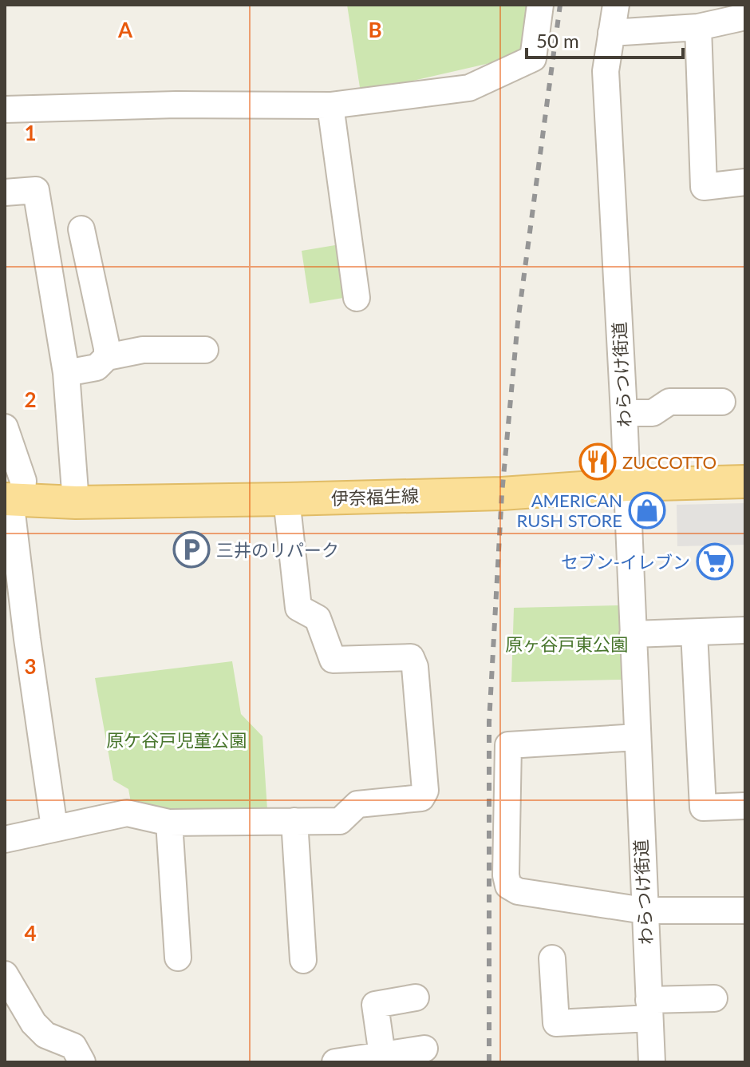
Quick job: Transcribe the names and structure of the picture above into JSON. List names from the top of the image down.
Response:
{
  "streets": {
    "main road": ["伊奈福生線"],
    "street": ["わらつけ街道"]
  },
  "crossings": [
    ["わらつけ街道", "伊奈福生線"]
  ],
  "parks": ["原ヶ谷戸東公園", "原ケ谷戸児童公園"],
  "places": {
    "restaurant": ["ZUCCOTTO"],
    "shop": ["AMERICAN RUSH STORE"],
    "parking": ["三井のリパーク"],
    "supermarket": ["セブン-イレブン"]
  },
  "scale_bar": "50 m",
  "grid": {
    "columns": ["A", "B"],
    "rows": [
      "1",
      "2",
      "3",
      "4"
    ]
  }
}
